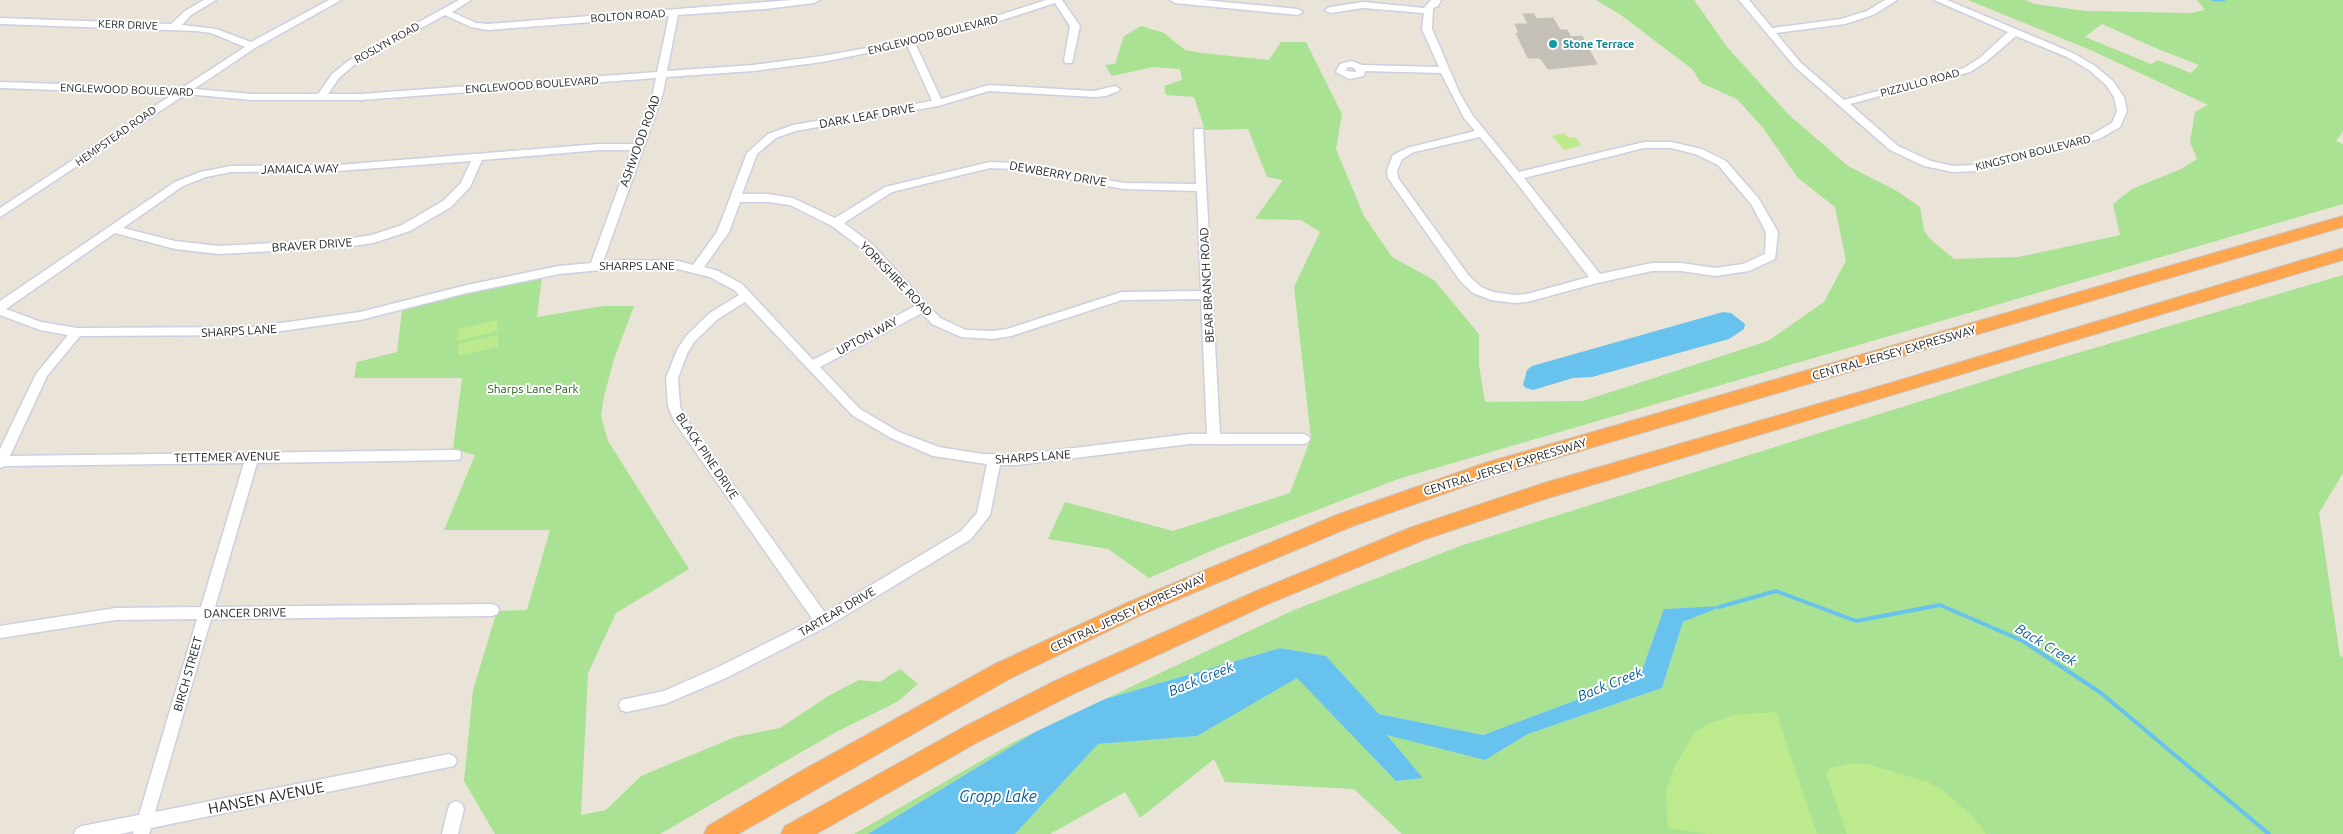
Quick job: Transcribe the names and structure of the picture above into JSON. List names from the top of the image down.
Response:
{
  "streets": {
    "highway": ["CENTRAL JERSEY EXPRESSWAY"],
    "street": [
      "BOLTON ROAD",
      "KERR DRIVE",
      "ENGLEWOOD BOULEVARD",
      "ROSLYN ROAD",
      "PIZZULLO ROAD",
      "DARK LEAF DRIVE",
      "HEMPSTEAD ROAD",
      "ASHWOOD ROAD",
      "KINGSTON BOULEVARD",
      "JAMAICA WAY",
      "DEWBERRY DRIVE",
      "BRAVER DRIVE",
      "SHARPS LANE",
      "YORKSHIRE ROAD",
      "BEAR BRANCH ROAD",
      "UPTON WAY",
      "BLACK PINE DRIVE",
      "TETTEMER AVENUE",
      "TARTEAR DRIVE",
      "DANCER DRIVE",
      "BIRCH STREET",
      "HANSEN AVENUE"
    ]
  },
  "crossings": [
    ["BOLTON ROAD", "ROSLYN ROAD"],
    ["BOLTON ROAD", "ASHWOOD ROAD"],
    ["KERR DRIVE", "HEMPSTEAD ROAD"],
    ["ENGLEWOOD BOULEVARD", "ROSLYN ROAD"],
    ["ENGLEWOOD BOULEVARD", "HEMPSTEAD ROAD"],
    ["ENGLEWOOD BOULEVARD", "ASHWOOD ROAD"],
    ["PIZZULLO ROAD", "KINGSTON BOULEVARD"],
    ["DARK LEAF DRIVE", "SHARPS LANE"],
    ["DARK LEAF DRIVE", "YORKSHIRE ROAD"],
    ["ASHWOOD ROAD", "JAMAICA WAY"],
    ["ASHWOOD ROAD", "SHARPS LANE"],
    ["JAMAICA WAY", "BRAVER DRIVE"],
    ["JAMAICA WAY", "SHARPS LANE"],
    ["DEWBERRY DRIVE", "YORKSHIRE ROAD"],
    ["DEWBERRY DRIVE", "BEAR BRANCH ROAD"],
    ["SHARPS LANE", "BEAR BRANCH ROAD"],
    ["SHARPS LANE", "UPTON WAY"],
    ["SHARPS LANE", "BLACK PINE DRIVE"],
    ["SHARPS LANE", "TARTEAR DRIVE"],
    ["YORKSHIRE ROAD", "BEAR BRANCH ROAD"],
    ["YORKSHIRE ROAD", "UPTON WAY"],
    ["BLACK PINE DRIVE", "TARTEAR DRIVE"],
    ["TETTEMER AVENUE", "BIRCH STREET"],
    ["DANCER DRIVE", "BIRCH STREET"],
    ["BIRCH STREET", "HANSEN AVENUE"]
  ],
  "water": ["Back Creek", "Gropp Lake"],
  "parks": ["Sharps Lane Park"],
  "places": ["Stone Terrace"]
}
